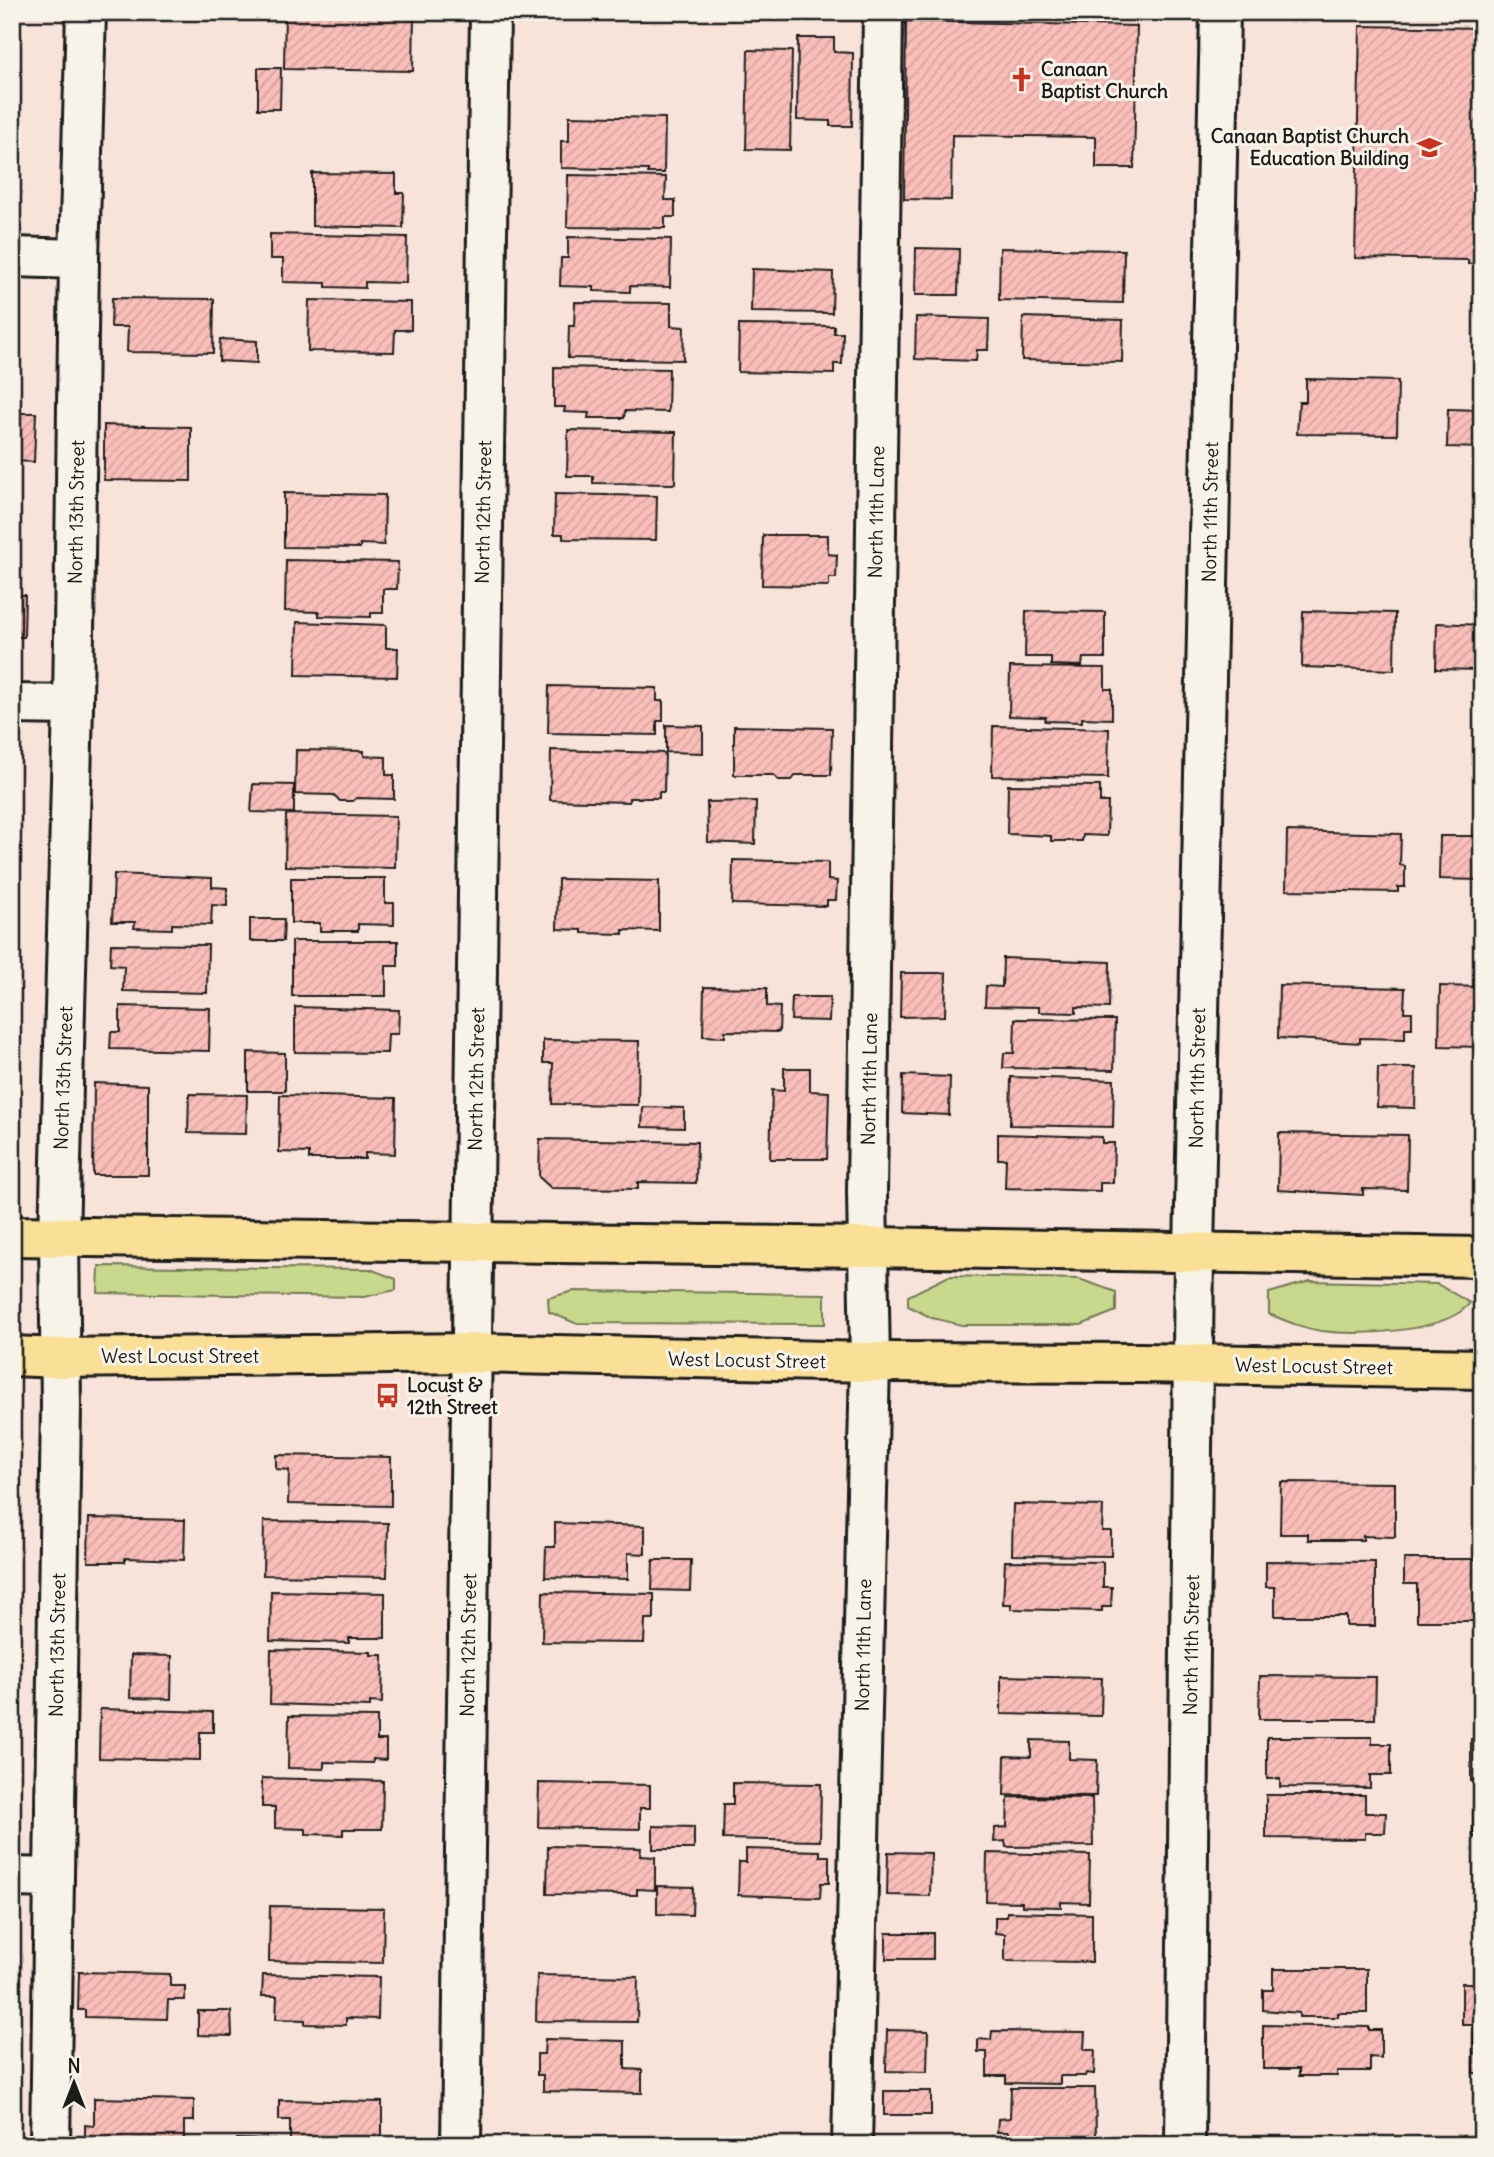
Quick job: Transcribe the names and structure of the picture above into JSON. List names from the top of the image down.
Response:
{
  "streets": {
    "main road": ["West Locust Street"],
    "street": [
      "North 13th Street",
      "North 12th Street",
      "North 11th Lane",
      "North 11th Street"
    ]
  },
  "crossings": [
    ["North 13th Street", "West Locust Street"],
    ["North 12th Street", "West Locust Street"],
    ["North 11th Lane", "West Locust Street"],
    ["North 11th Street", "West Locust Street"]
  ],
  "places": {
    "church": ["Canaan Baptist Church"],
    "school or university": ["Canaan Baptist Church Education Building"],
    "bus stop": ["Locust & 12th Street"]
  },
  "north": "top"
}
